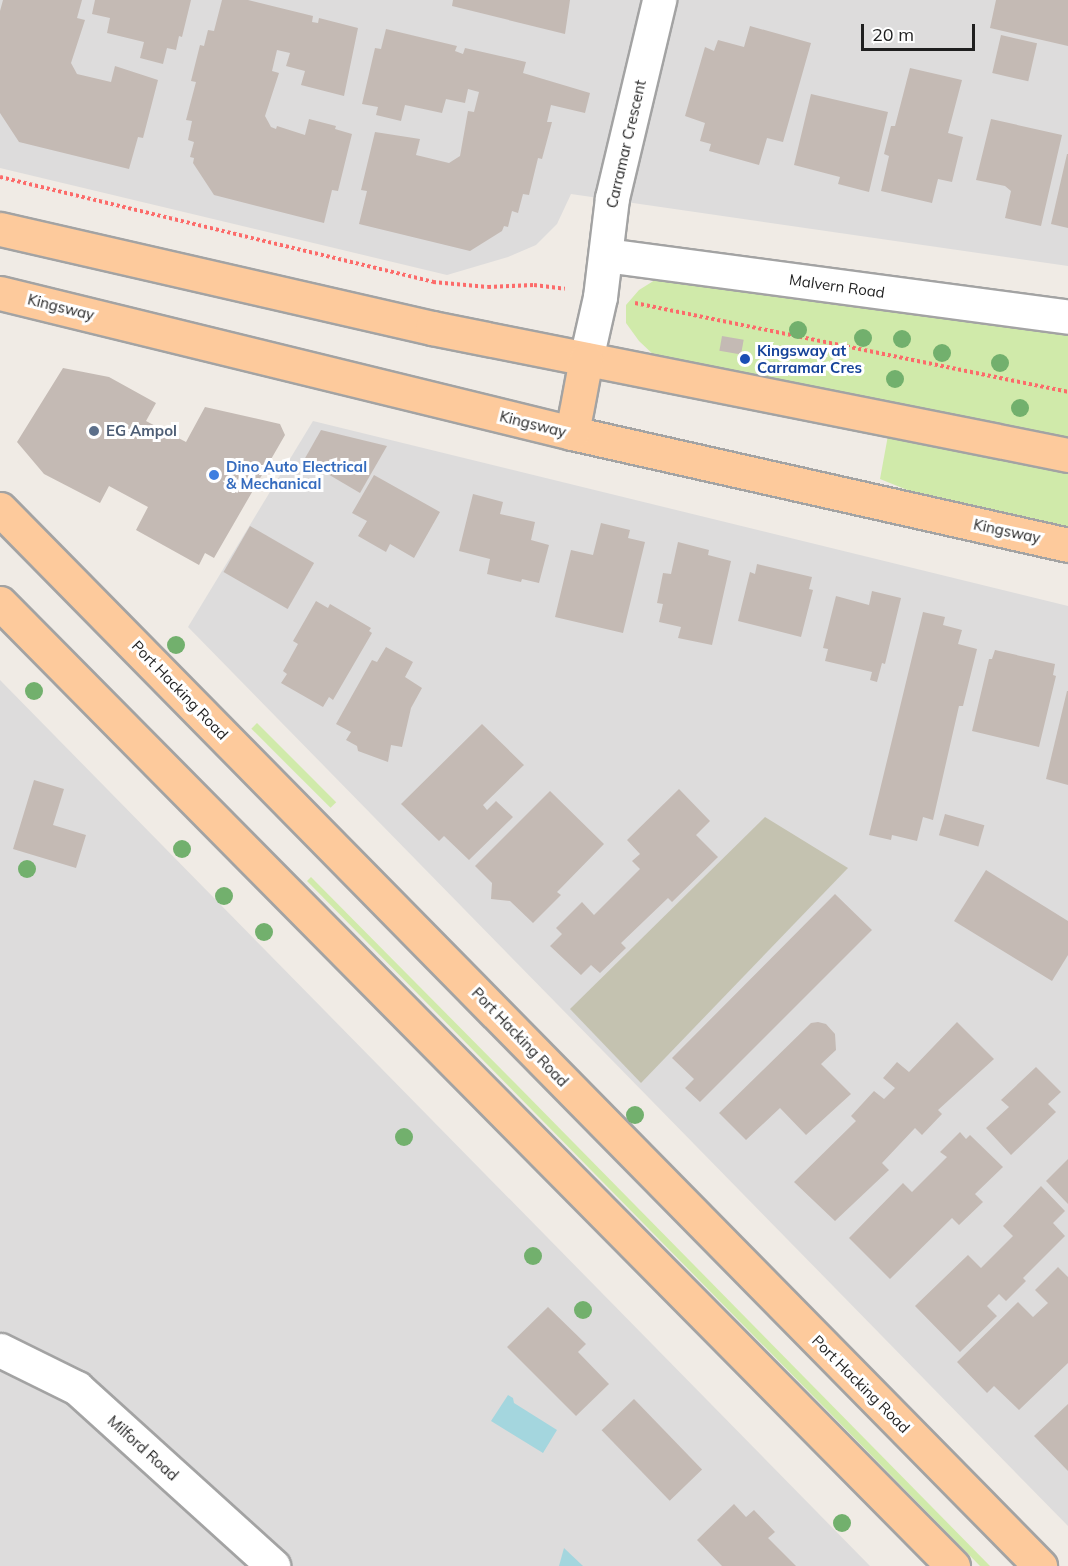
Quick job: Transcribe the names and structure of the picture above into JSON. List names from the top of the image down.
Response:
{
  "streets": {
    "main road": ["Kingsway", "Port Hacking Road"],
    "street": ["Carramar Crescent", "Malvern Road", "Milford Road"]
  },
  "crossings": [
    ["Carramar Crescent", "Malvern Road"]
  ],
  "places": ["Kingsway at Carramar Cres", "EG Ampol", "Dino Auto Electrical & Mechanical"],
  "scale_bar": "20 m"
}
